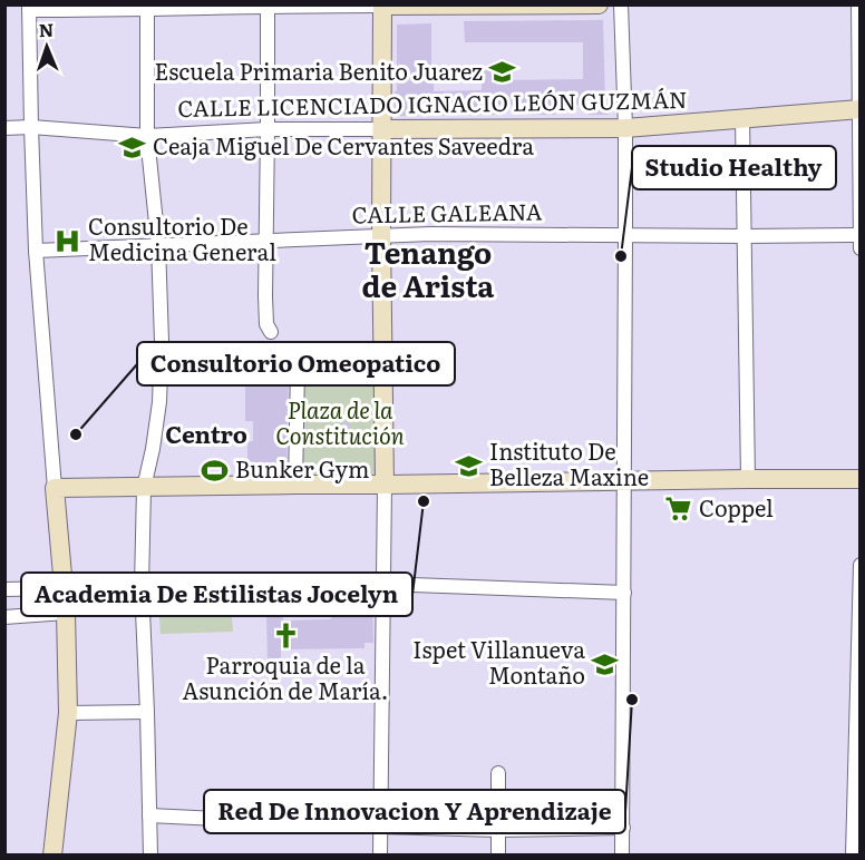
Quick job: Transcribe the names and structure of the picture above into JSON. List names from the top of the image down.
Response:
{
  "streets": {
    "street": ["CALLE LICENCIADO IGNACIO LEÓN GUZMÁN", "CALLE GALEANA"]
  },
  "districts": ["Tenango de Arista", "Centro"],
  "parks": ["Plaza de la Constitución"],
  "places": {
    "school or university": [
      "Escuela Primaria Benito Juarez",
      "Ceaja Miguel De Cervantes Saveedra",
      "Instituto De Belleza Maxine",
      "Ispet Villanueva Montaño"
    ],
    "hospital": ["Consultorio De Medicina General"],
    "other": [
      "Studio Healthy",
      "Consultorio Omeopatico",
      "Academia De Estilistas Jocelyn",
      "Red De Innovacion Y Aprendizaje"
    ],
    "sports": ["Bunker Gym"],
    "supermarket": ["Coppel"],
    "church": ["Parroquia de la Asunción de María."]
  },
  "north": "top"
}
